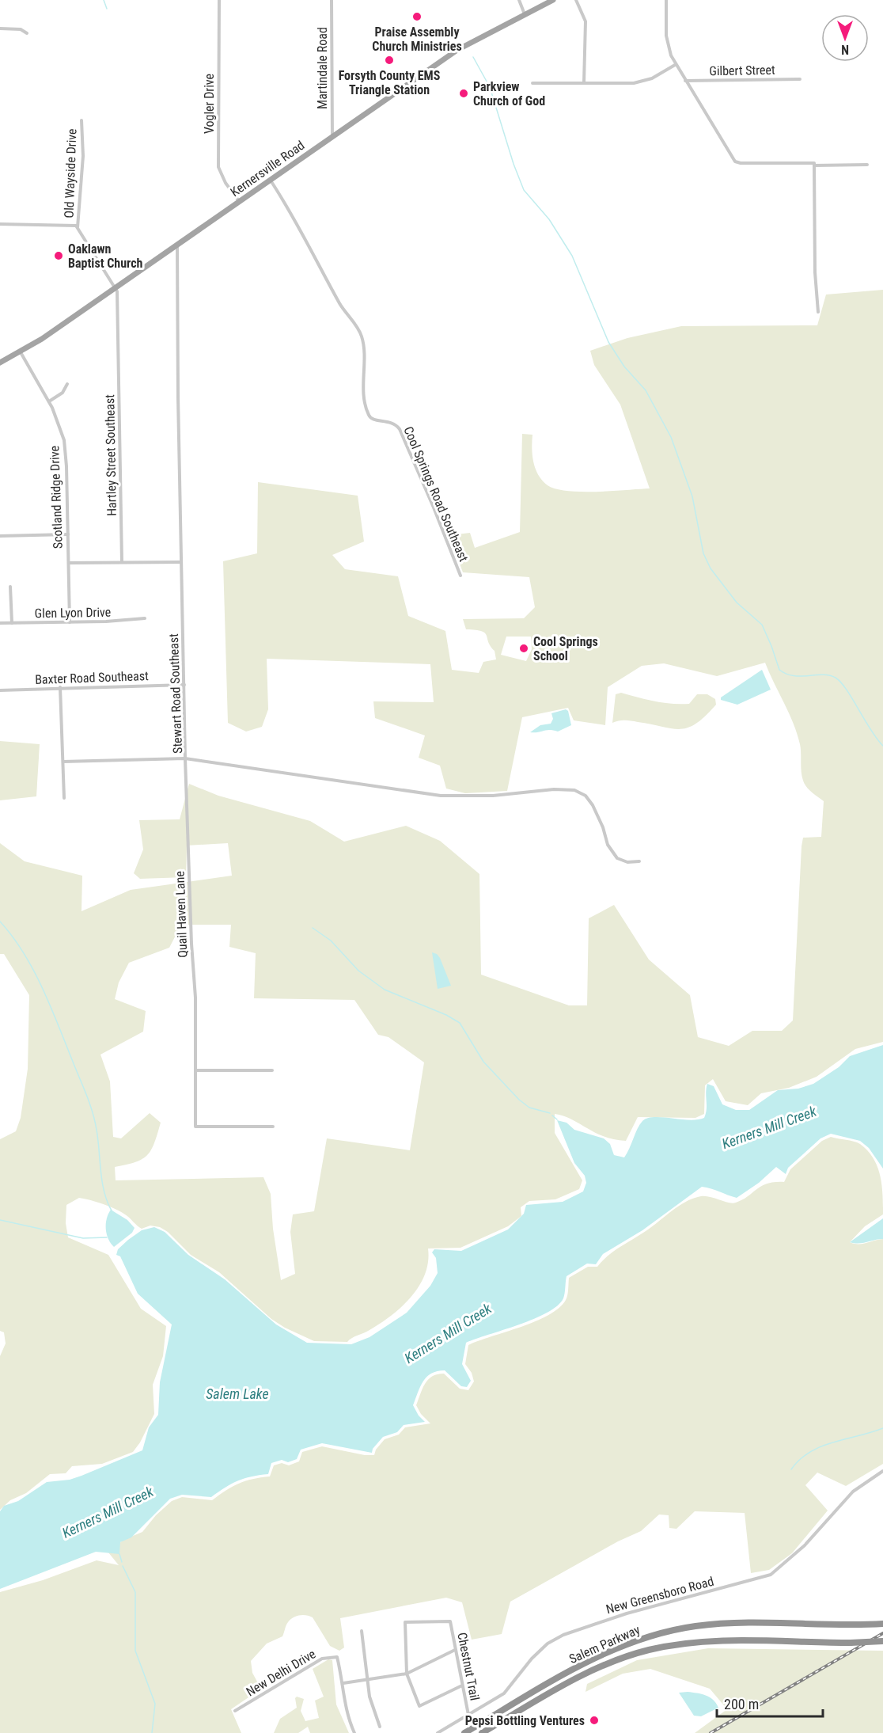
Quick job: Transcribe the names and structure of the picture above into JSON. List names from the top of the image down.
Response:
{
  "streets": {
    "highway": ["Salem Parkway"],
    "main road": ["Kernersville Road"],
    "street": [
      "Martindale Road",
      "Gilbert Street",
      "Vogler Drive",
      "Old Wayside Drive",
      "Hartley Street Southeast",
      "Cool Springs Road Southeast",
      "Scotland Ridge Drive",
      "Glen Lyon Drive",
      "Baxter Road Southeast",
      "Stewart Road Southeast",
      "Quail Haven Lane",
      "New Greensboro Road",
      "Chestnut Trail",
      "New Delhi Drive"
    ]
  },
  "crossings": [
    ["Martindale Road", "Kernersville Road"],
    ["Vogler Drive", "Kernersville Road"],
    ["Kernersville Road", "Hartley Street Southeast"],
    ["Kernersville Road", "Cool Springs Road Southeast"],
    ["Kernersville Road", "Scotland Ridge Drive"],
    ["Kernersville Road", "Stewart Road Southeast"],
    ["Scotland Ridge Drive", "Glen Lyon Drive"],
    ["Baxter Road Southeast", "Stewart Road Southeast"],
    ["Stewart Road Southeast", "Quail Haven Lane"],
    ["New Greensboro Road", "Chestnut Trail"]
  ],
  "water": ["Kerners Mill Creek", "Salem Lake"],
  "places": [
    "Praise Assembly Church Ministries",
    "Forsyth County EMS Triangle Station",
    "Parkview Church of God",
    "Oaklawn Baptist Church",
    "Cool Springs School",
    "Pepsi Bottling Ventures"
  ],
  "scale_bar": "200 m",
  "north": "bottom"
}
